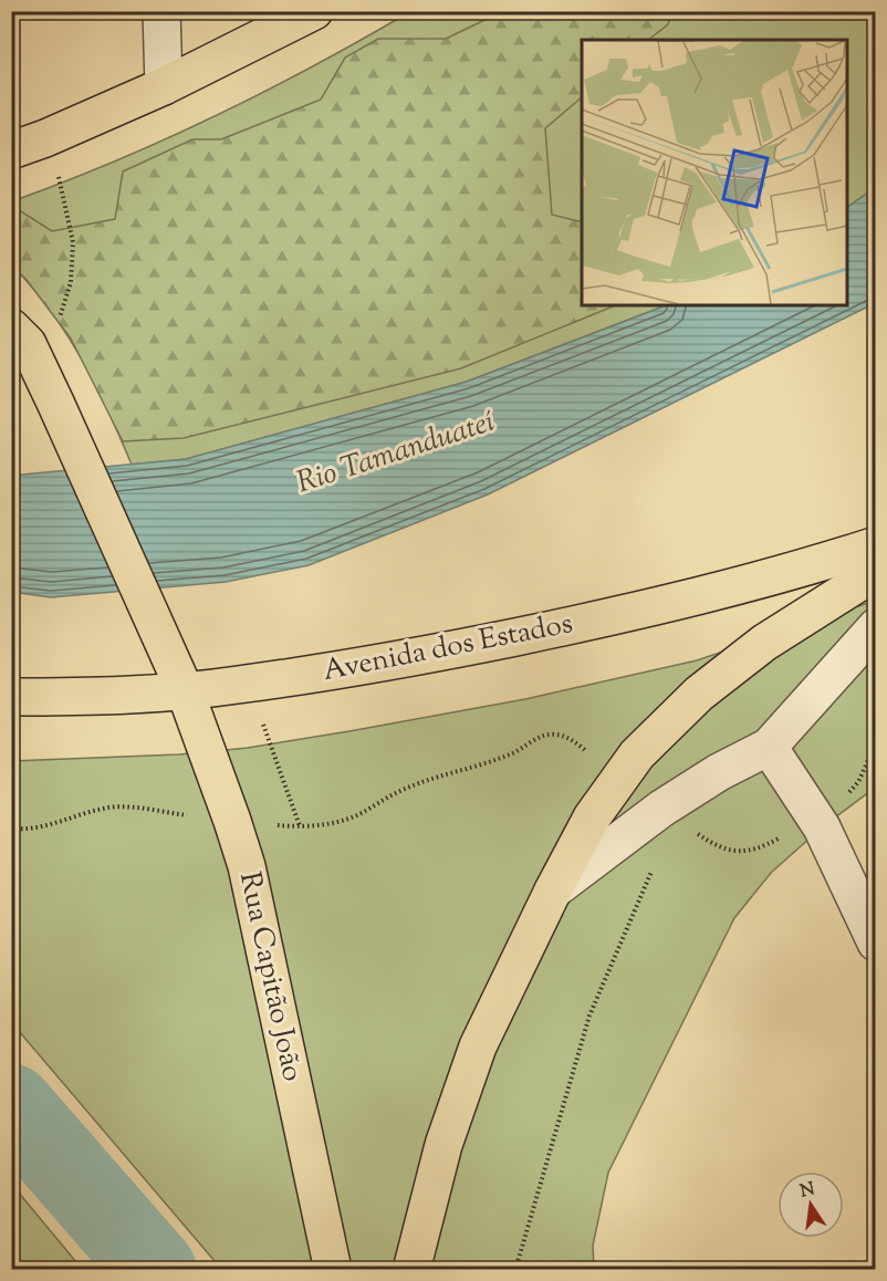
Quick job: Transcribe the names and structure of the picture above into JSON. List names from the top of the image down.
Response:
{
  "streets": {
    "highway": ["Avenida dos Estados", "Rua Capitão João"]
  },
  "crossings": [
    ["Avenida dos Estados", "Rua Capitão João"]
  ],
  "water": ["Rio Tamanduateí"],
  "north": "top"
}
